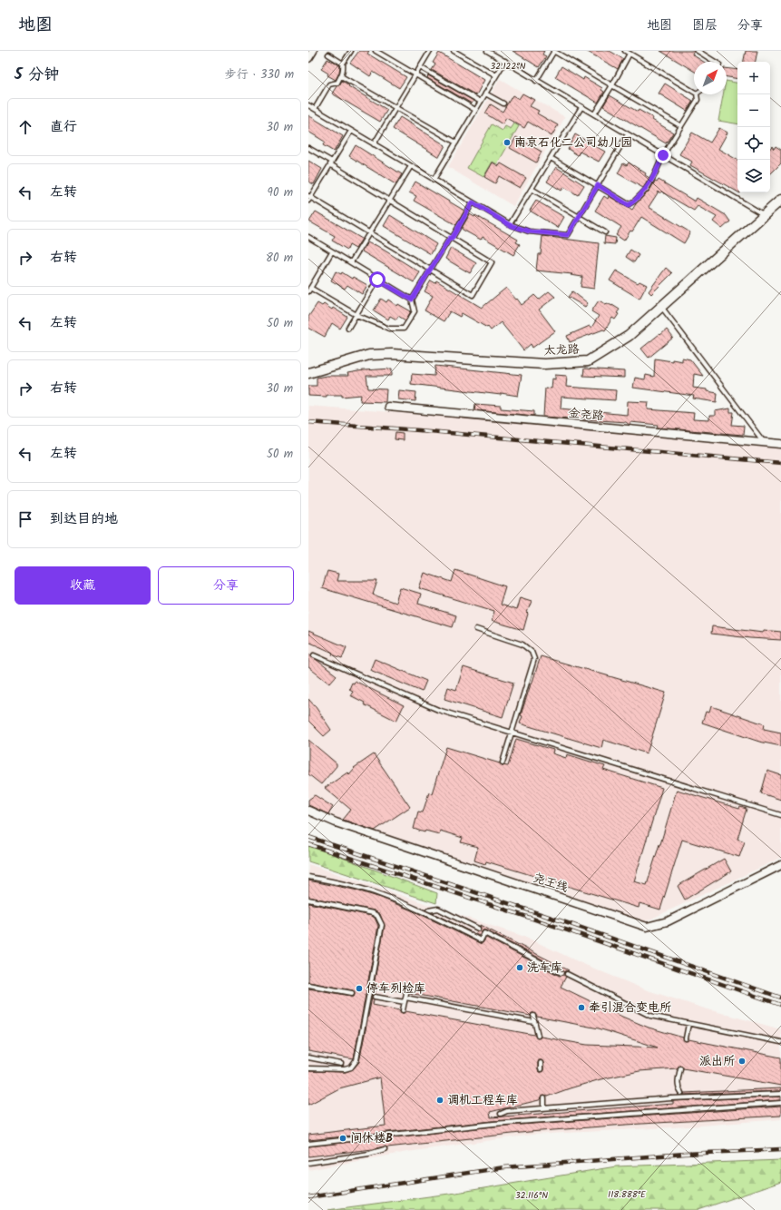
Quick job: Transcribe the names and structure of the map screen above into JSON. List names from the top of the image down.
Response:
{
  "streets": {
    "street": ["太龙路", "金尧路", "尧王线"]
  },
  "places": [
    "南京石化二公司幼儿园",
    "洗车库",
    "停车列检库",
    "牵引混合变电所",
    "派出所",
    "调机工程车库",
    "间休楼B"
  ],
  "north": "top right",
  "page": {
    "header": "地图",
    "nav": ["地图", "图层", "分享"],
    "heading": ["5 分钟", "步行 · 330 m"],
    "map_buttons": ["+", "−"],
    "list": [
      ["直行", "30 m"],
      ["左转", "90 m"],
      ["右转", "80 m"],
      ["左转", "50 m"],
      ["右转", "30 m"],
      ["左转", "50 m"],
      "到达目的地"
    ],
    "buttons": ["收藏", "分享"]
  },
  "coordinates": ["32.122°N", "118.888°E", "32.116°N"]
}
